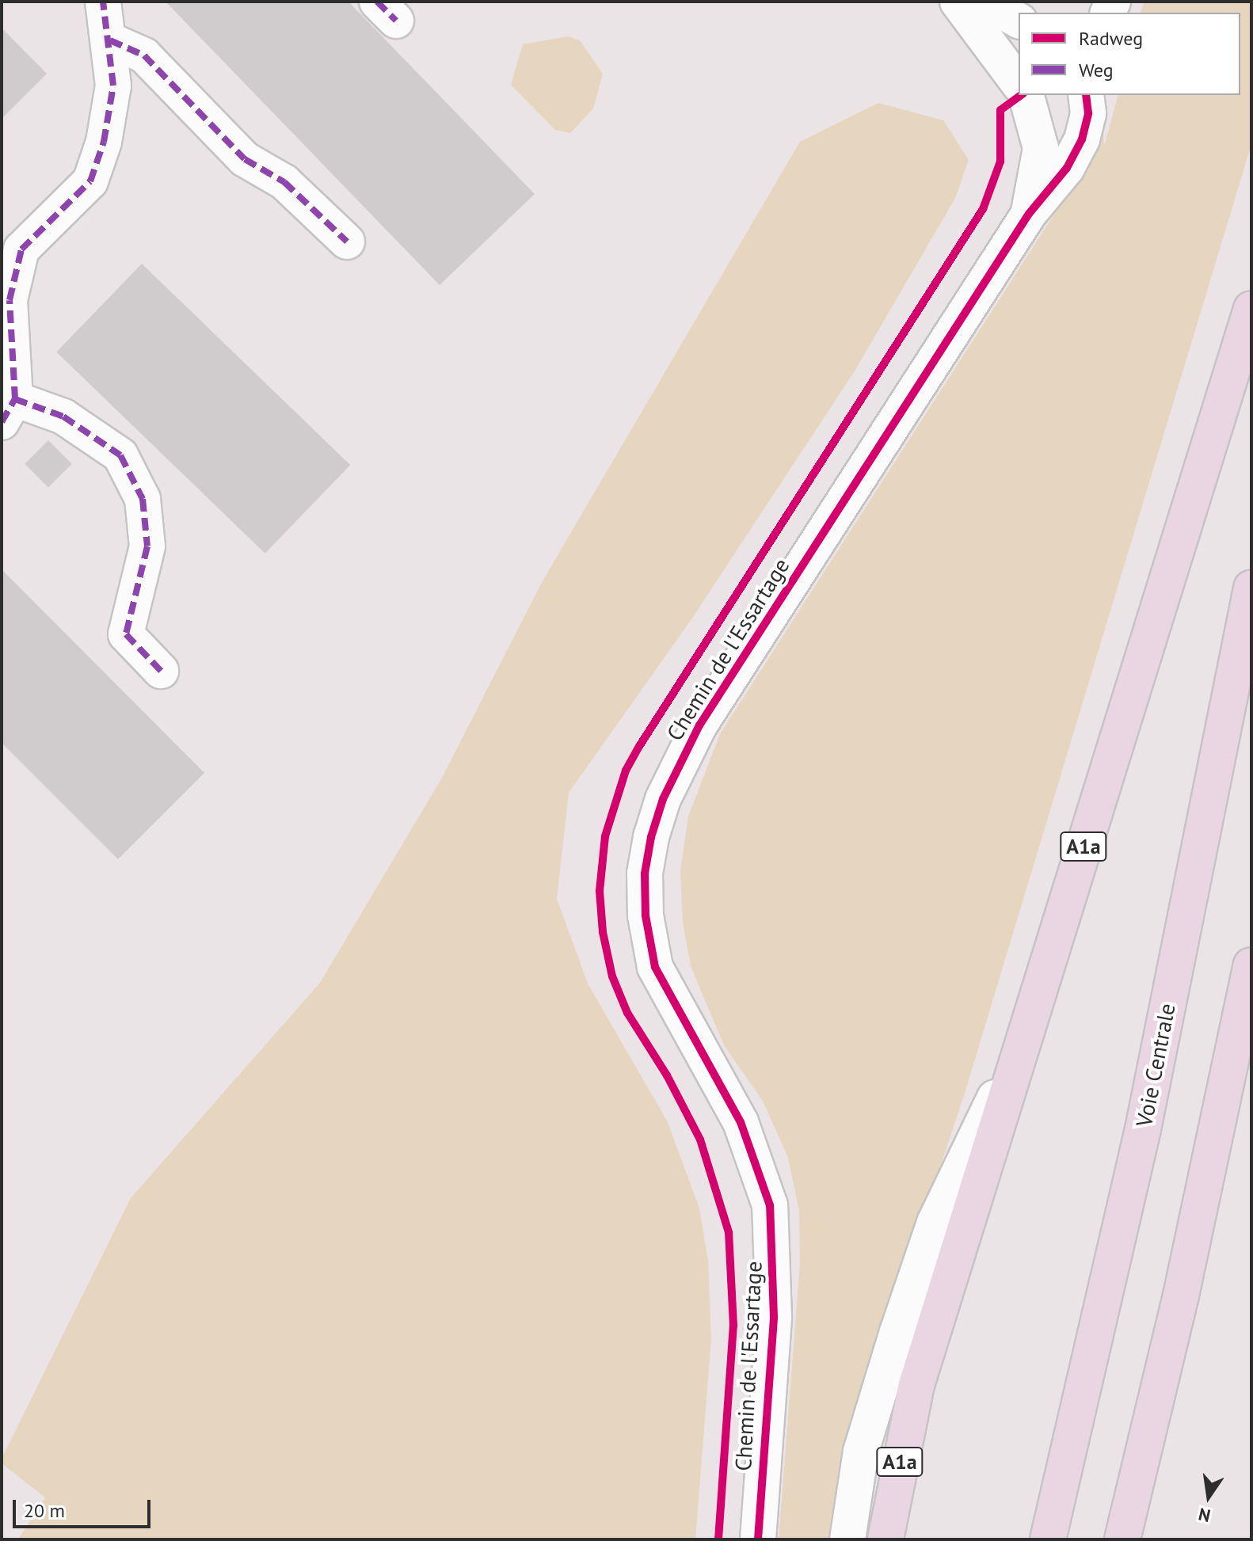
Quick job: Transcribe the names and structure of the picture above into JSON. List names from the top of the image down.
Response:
{
  "streets": {
    "highway": ["A1a", "Voie Centrale"],
    "street": ["Chemin de l'Essartage"]
  },
  "legend": ["Radweg", "Weg"],
  "scale_bar": "20 m",
  "north": "bottom"
}
